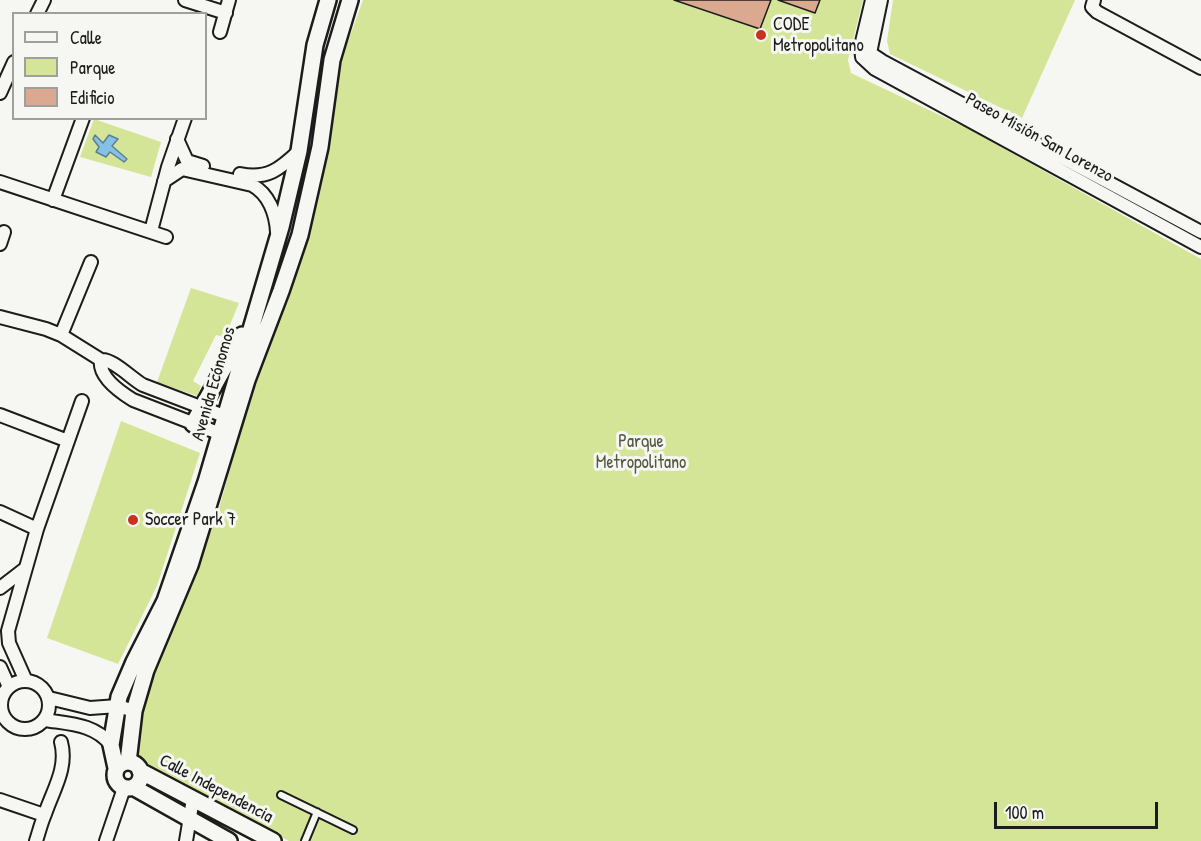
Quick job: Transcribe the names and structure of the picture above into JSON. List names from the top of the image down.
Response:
{
  "streets": {
    "street": ["Paseo Misión San Lorenzo", "Avenida Ecónomos", "Calle Independencia"]
  },
  "crossings": [
    ["Avenida Ecónomos", "Calle Independencia"]
  ],
  "parks": ["Parque Metropolitano"],
  "places": ["CODE Metropolitano", "Soccer Park 7"],
  "legend": ["Calle", "Parque", "Edificio"],
  "scale_bar": "100 m"
}
